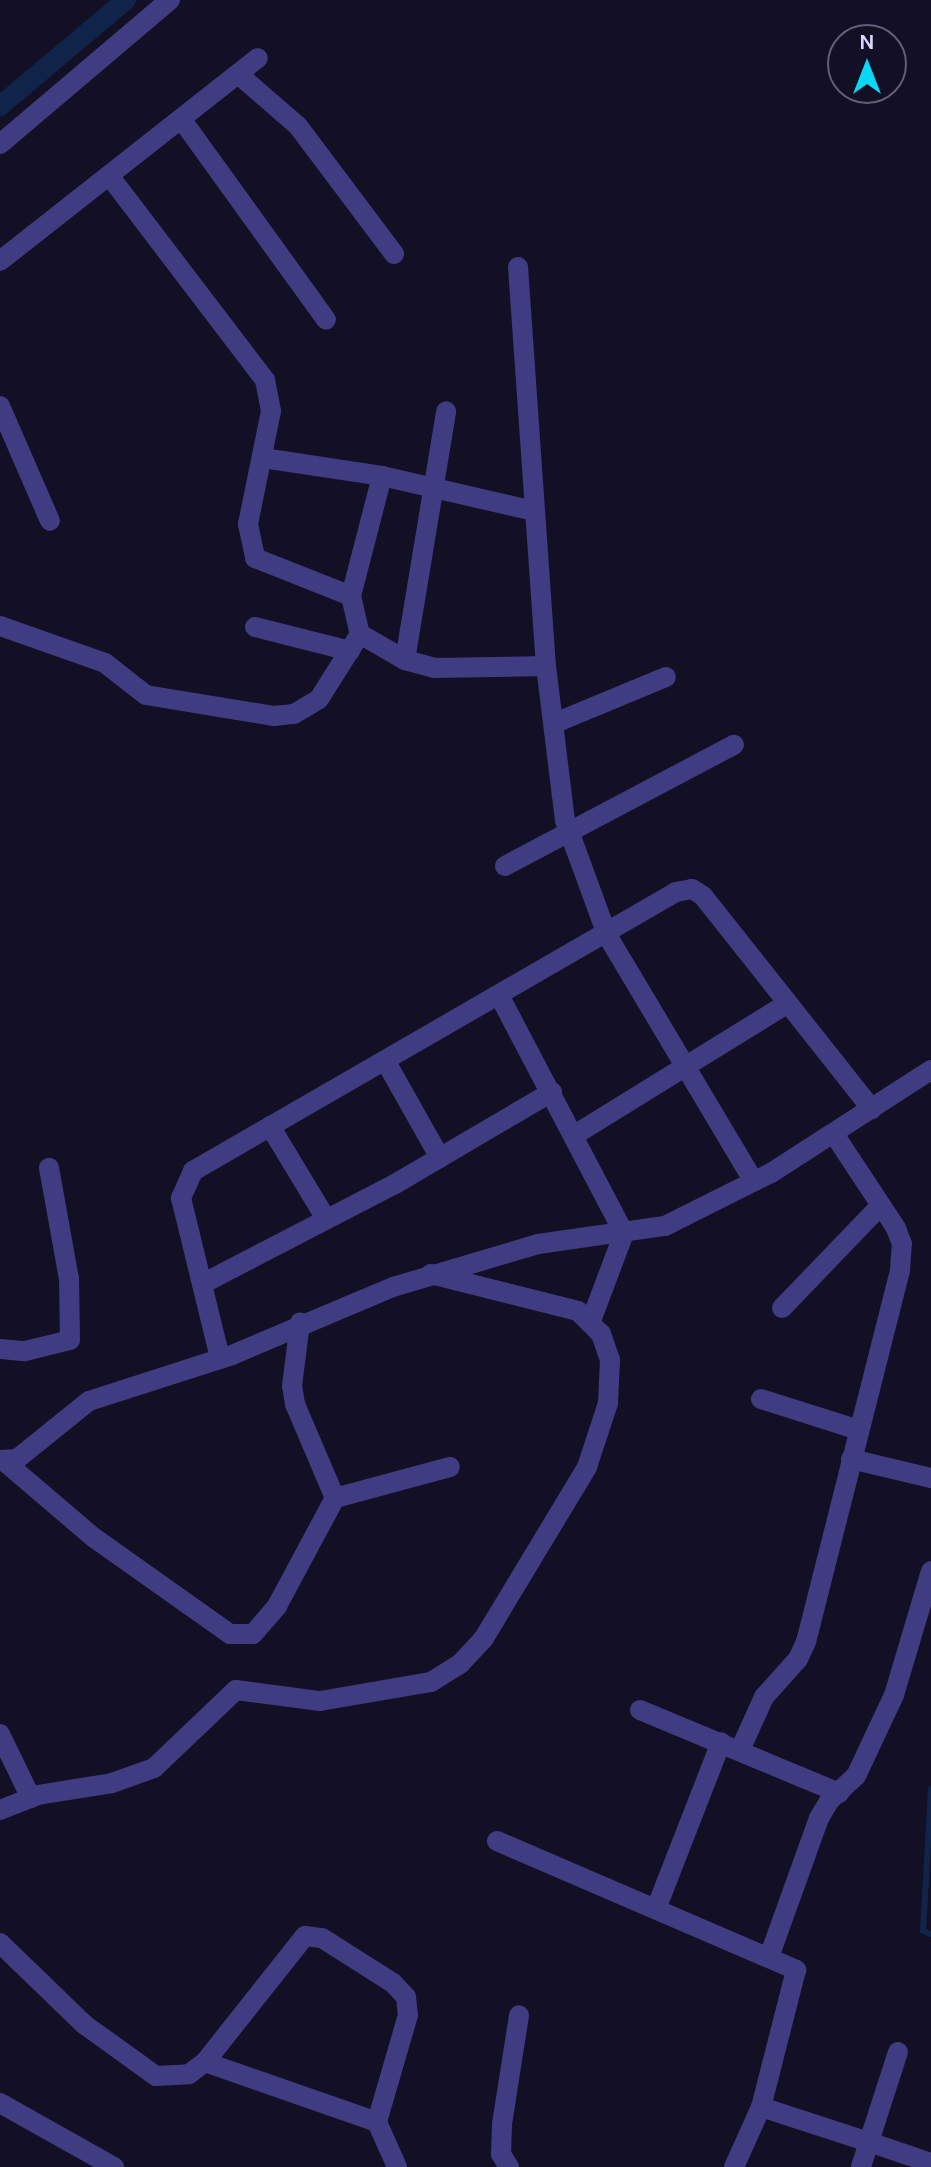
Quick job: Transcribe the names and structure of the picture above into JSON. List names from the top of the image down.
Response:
{
  "north": "top"
}
